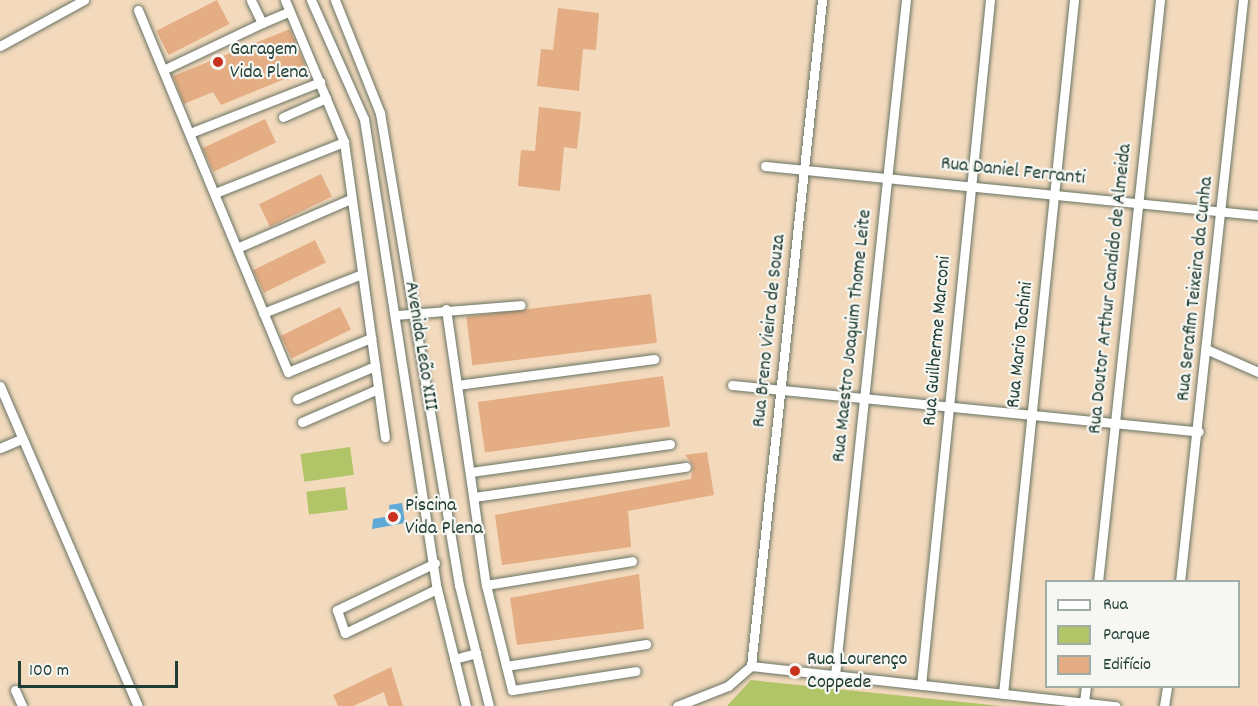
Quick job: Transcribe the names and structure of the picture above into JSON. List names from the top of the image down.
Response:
{
  "streets": {
    "street": [
      "Rua Daniel Ferranti",
      "Rua Doutor Arthur Candido de Almeida",
      "Rua Serafim Teixeira da Cunha",
      "Rua Breno Vieira de Souza",
      "Rua Maestro Joaquim Thome Leite",
      "Rua Guilherme Marconi",
      "Rua Mario Tochini",
      "Avenida Leão XIII"
    ]
  },
  "crossings": [
    ["Rua Daniel Ferranti", "Rua Doutor Arthur Candido de Almeida"],
    ["Rua Daniel Ferranti", "Rua Serafim Teixeira da Cunha"],
    ["Rua Daniel Ferranti", "Rua Breno Vieira de Souza"],
    ["Rua Daniel Ferranti", "Rua Maestro Joaquim Thome Leite"],
    ["Rua Daniel Ferranti", "Rua Guilherme Marconi"],
    ["Rua Daniel Ferranti", "Rua Mario Tochini"]
  ],
  "places": ["Garagem Vida Plena", "Piscina Vida Plena", "Rua Lourenço Coppede"],
  "legend": ["Rua", "Parque", "Edifício"],
  "scale_bar": "100 m"
}
